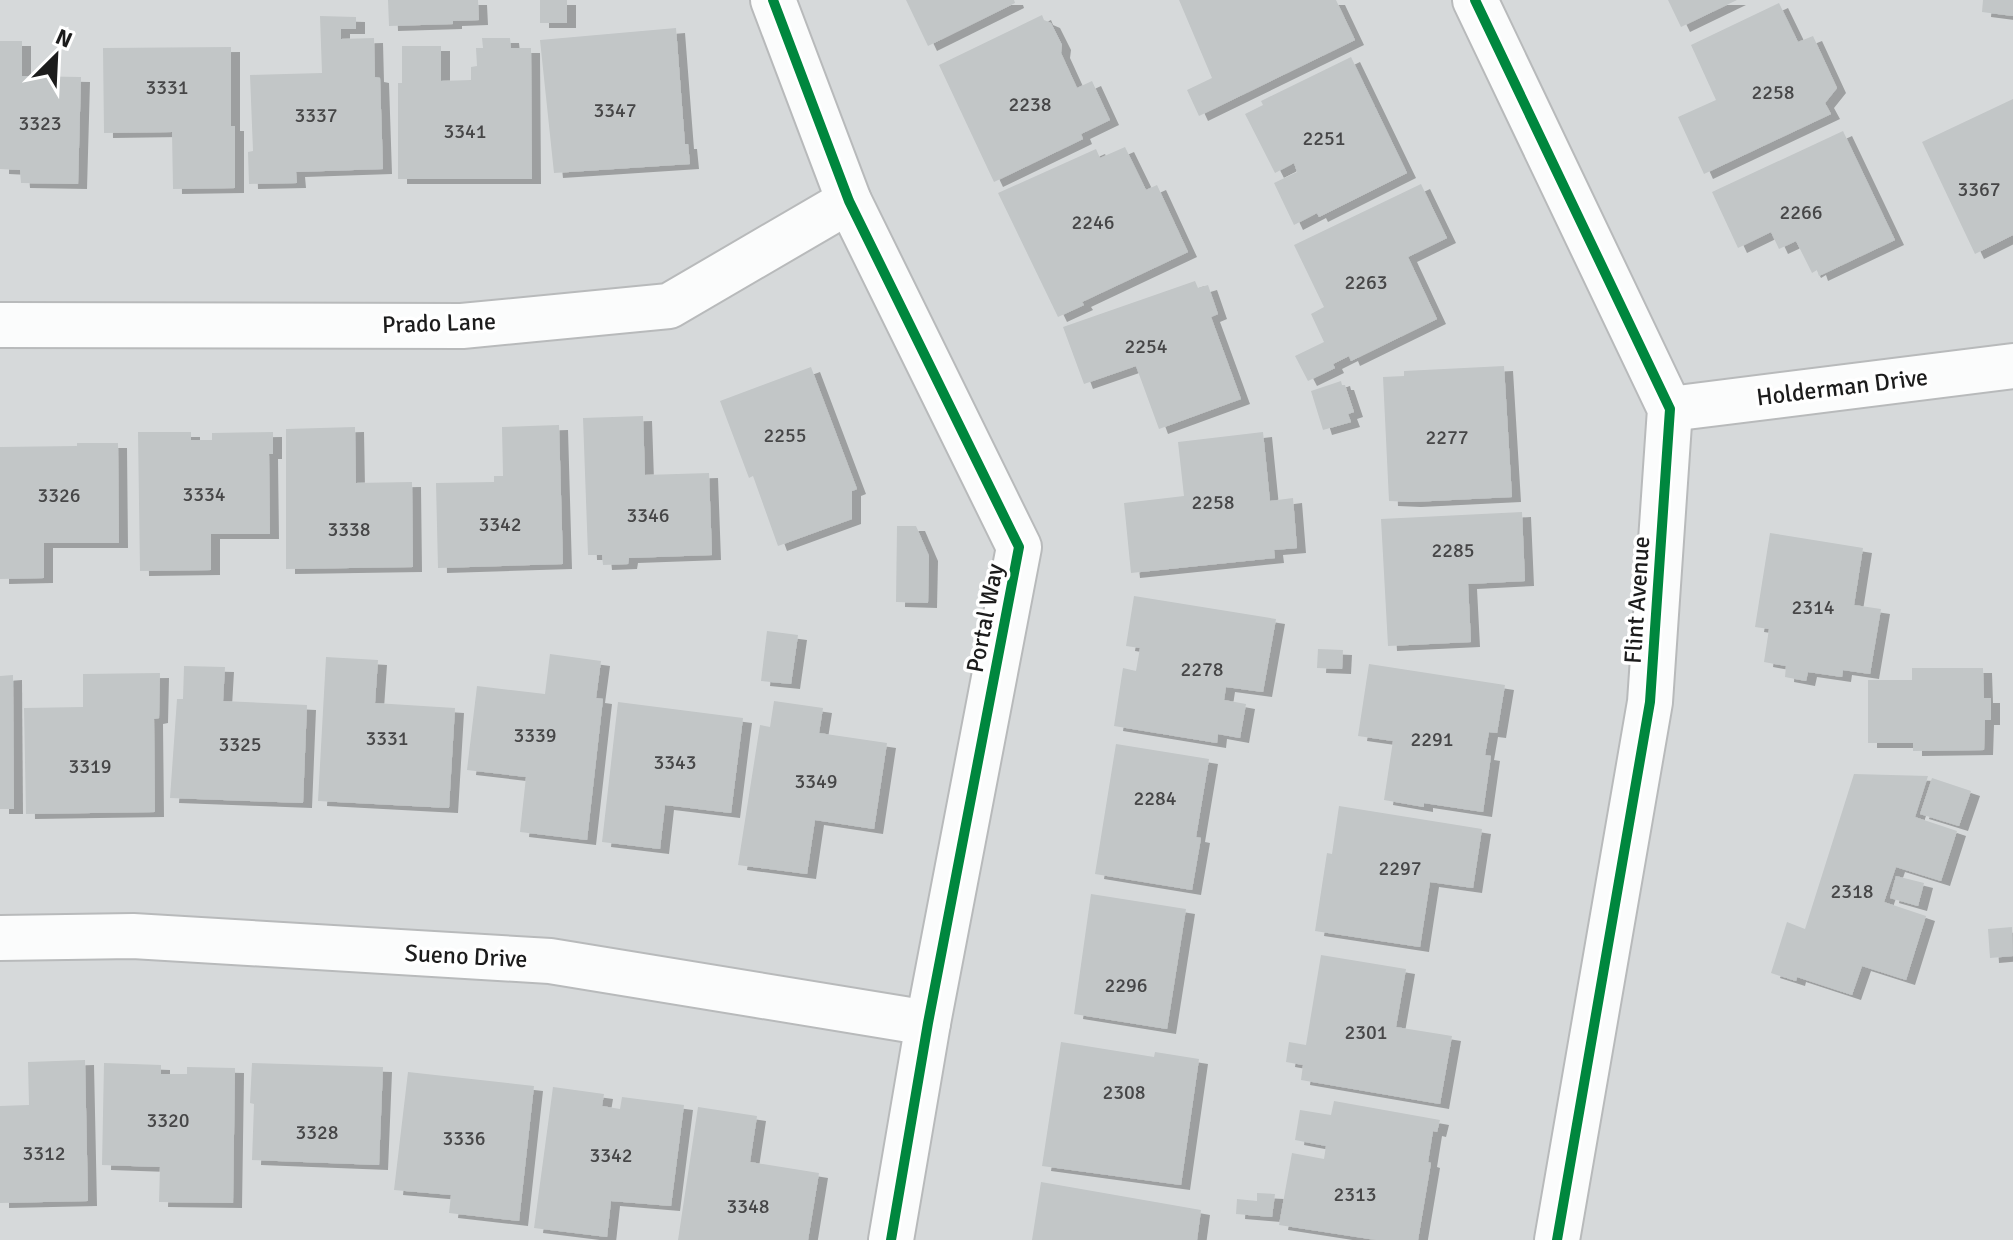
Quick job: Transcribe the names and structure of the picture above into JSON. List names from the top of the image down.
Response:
{
  "streets": {
    "street": [
      "Prado Lane",
      "Holderman Drive",
      "Flint Avenue",
      "Portal Way",
      "Sueno Drive"
    ]
  },
  "crossings": [
    ["Prado Lane", "Portal Way"],
    ["Holderman Drive", "Flint Avenue"],
    ["Portal Way", "Sueno Drive"]
  ],
  "house_numbers": [
    "3331",
    "2258",
    "2238",
    "3347",
    "3337",
    "3323",
    "3341",
    "2251",
    "3367",
    "2266",
    "2246",
    "2263",
    "2254",
    "2255",
    "2277",
    "3334",
    "3326",
    "2258",
    "3346",
    "3342",
    "3338",
    "2285",
    "2314",
    "2278",
    "3339",
    "3331",
    "2291",
    "3325",
    "3343",
    "3319",
    "3349",
    "2284",
    "2297",
    "2318",
    "2296",
    "2301",
    "2308",
    "3320",
    "3328",
    "3336",
    "3312",
    "3342",
    "2313",
    "3348"
  ],
  "north": "top right"
}
